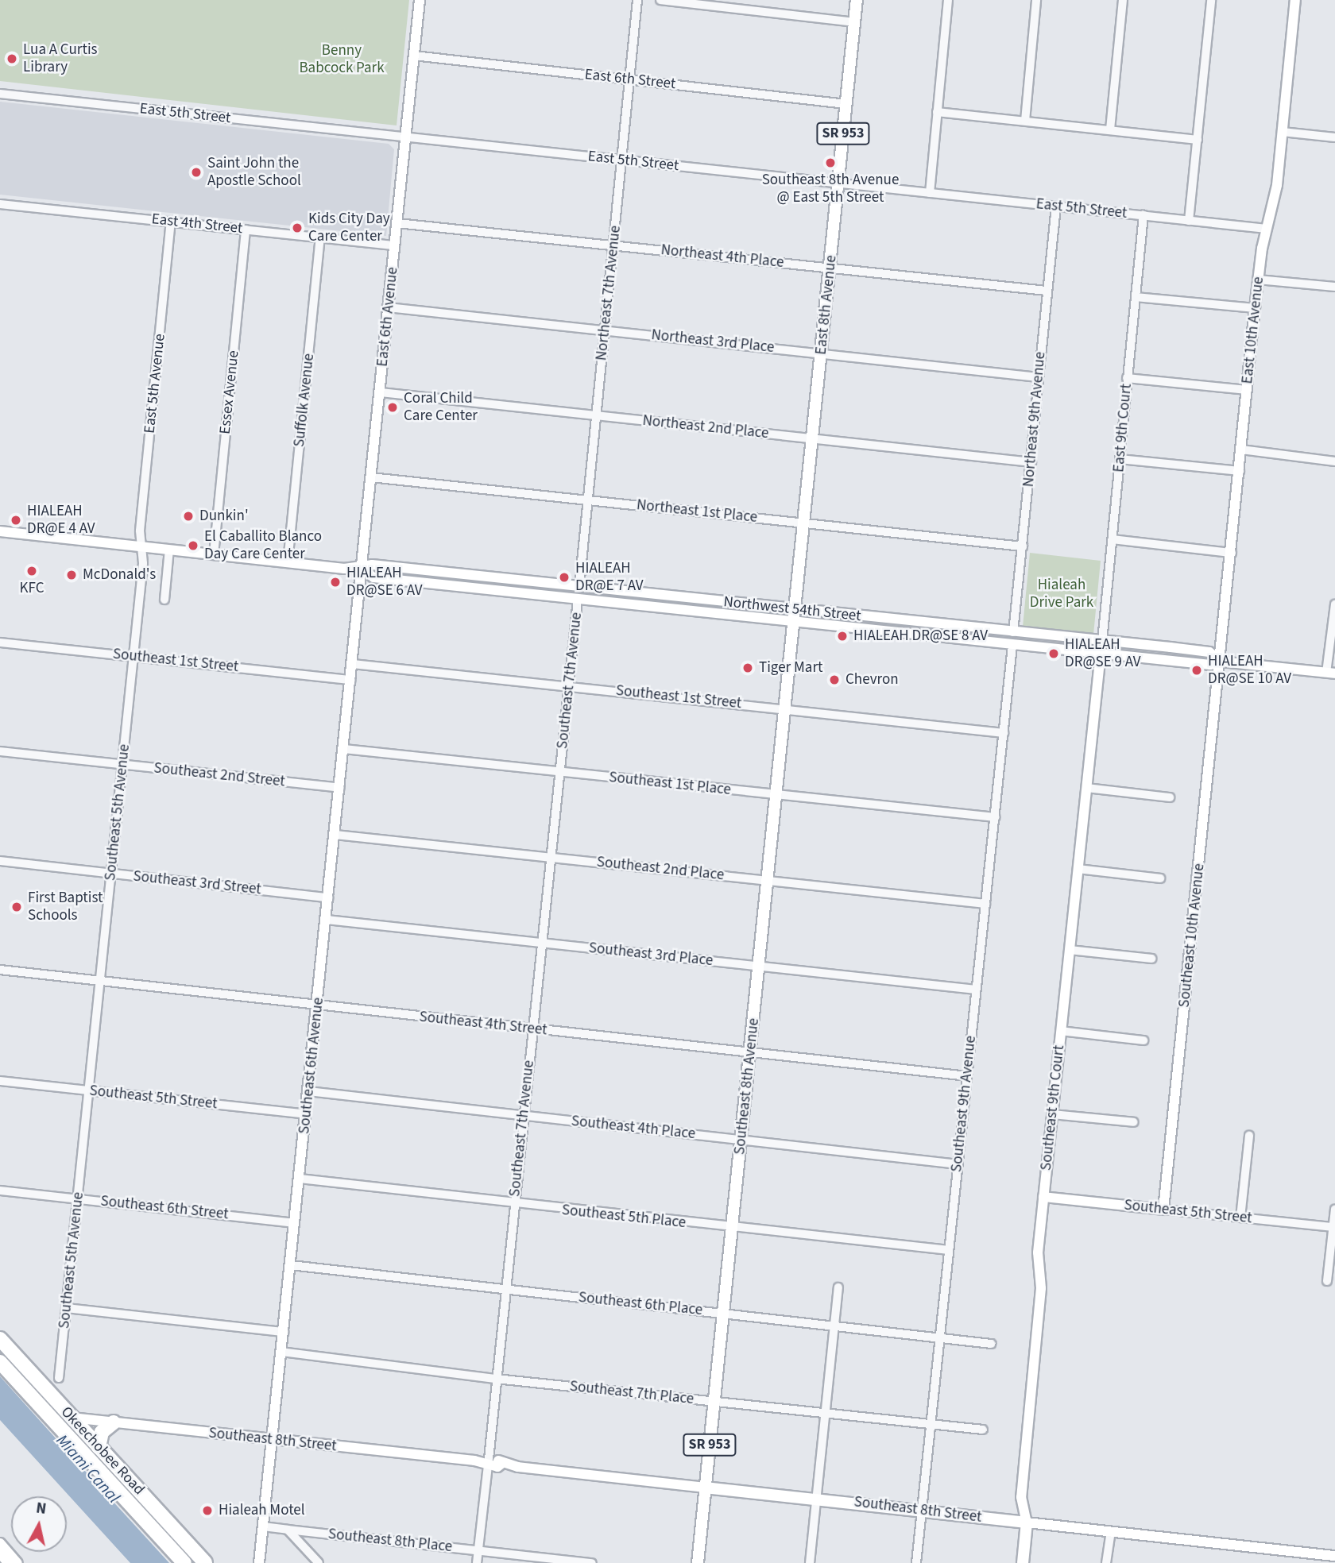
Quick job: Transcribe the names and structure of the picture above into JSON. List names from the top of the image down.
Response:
{
  "streets": {
    "highway": ["Okeechobee Road"],
    "main road": [
      "SR 953",
      "East 8th Avenue",
      "Southeast 8th Avenue",
      "Southeast 9th Court",
      "Southeast 8th Street"
    ],
    "street": [
      "East 6th Street",
      "East 5th Street",
      "East 4th Street",
      "Northeast 4th Place",
      "Northeast 7th Avenue",
      "East 6th Avenue",
      "East 10th Avenue",
      "Northeast 3rd Place",
      "East 5th Avenue",
      "Essex Avenue",
      "Suffolk Avenue",
      "Northeast 9th Avenue",
      "Northeast 2nd Place",
      "East 9th Court",
      "Northeast 1st Place",
      "Northwest 54th Street",
      "Southeast 1st Street",
      "Southeast 7th Avenue",
      "Southeast 2nd Street",
      "Southeast 1st Place",
      "Southeast 5th Avenue",
      "Southeast 2nd Place",
      "Southeast 3rd Street",
      "Southeast 10th Avenue",
      "Southeast 3rd Place",
      "Southeast 4th Street",
      "Southeast 6th Avenue",
      "Southeast 5th Street",
      "Southeast 9th Avenue",
      "Southeast 4th Place",
      "Southeast 6th Street",
      "Southeast 5th Place",
      "Southeast 6th Place",
      "Southeast 7th Place",
      "Southeast 8th Place"
    ]
  },
  "crossings": [
    ["East 6th Street", "Northeast 7th Avenue"],
    ["East 6th Street", "East 8th Avenue"],
    ["East 6th Street", "East 6th Avenue"],
    ["East 5th Street", "Northeast 7th Avenue"],
    ["East 5th Street", "East 8th Avenue"],
    ["East 5th Street", "East 6th Avenue"],
    ["East 5th Street", "East 10th Avenue"],
    ["East 5th Street", "Northeast 9th Avenue"],
    ["East 5th Street", "East 9th Court"],
    ["East 4th Street", "East 6th Avenue"],
    ["East 4th Street", "East 5th Avenue"],
    ["East 4th Street", "Essex Avenue"],
    ["East 4th Street", "Suffolk Avenue"],
    ["Northeast 4th Place", "Northeast 7th Avenue"],
    ["Northeast 4th Place", "East 8th Avenue"],
    ["Northeast 4th Place", "East 6th Avenue"],
    ["Northeast 4th Place", "Northeast 9th Avenue"],
    ["Northeast 7th Avenue", "Northeast 3rd Place"],
    ["Northeast 7th Avenue", "Northeast 2nd Place"],
    ["Northeast 7th Avenue", "Northeast 1st Place"],
    ["Northeast 7th Avenue", "Northwest 54th Street"],
    ["East 8th Avenue", "Northeast 3rd Place"],
    ["East 8th Avenue", "Northeast 2nd Place"],
    ["East 8th Avenue", "Northeast 1st Place"],
    ["East 8th Avenue", "Northwest 54th Street"],
    ["East 8th Avenue", "Southeast 8th Avenue"],
    ["East 6th Avenue", "Northeast 3rd Place"],
    ["East 6th Avenue", "Northeast 2nd Place"],
    ["East 6th Avenue", "Northeast 1st Place"],
    ["East 6th Avenue", "Northwest 54th Street"],
    ["East 6th Avenue", "Southeast 6th Avenue"],
    ["East 10th Avenue", "Northwest 54th Street"],
    ["East 10th Avenue", "Southeast 10th Avenue"],
    ["Northeast 3rd Place", "Northeast 9th Avenue"],
    ["East 5th Avenue", "Northwest 54th Street"],
    ["East 5th Avenue", "Southeast 5th Avenue"],
    ["Essex Avenue", "Northwest 54th Street"],
    ["Suffolk Avenue", "Northwest 54th Street"],
    ["Northeast 9th Avenue", "Northeast 2nd Place"],
    ["Northeast 9th Avenue", "Northeast 1st Place"],
    ["Northeast 9th Avenue", "Northwest 54th Street"],
    ["East 9th Court", "Northwest 54th Street"],
    ["Northwest 54th Street", "Southeast 7th Avenue"],
    ["Northwest 54th Street", "Southeast 5th Avenue"],
    ["Northwest 54th Street", "Southeast 10th Avenue"],
    ["Northwest 54th Street", "Southeast 6th Avenue"],
    ["Northwest 54th Street", "Southeast 8th Avenue"],
    ["Northwest 54th Street", "Southeast 9th Avenue"],
    ["Northwest 54th Street", "Southeast 9th Court"],
    ["Southeast 1st Street", "Southeast 7th Avenue"],
    ["Southeast 1st Street", "Southeast 5th Avenue"],
    ["Southeast 1st Street", "Southeast 6th Avenue"],
    ["Southeast 1st Street", "Southeast 8th Avenue"],
    ["Southeast 1st Street", "Southeast 9th Avenue"],
    ["Southeast 7th Avenue", "Southeast 1st Place"],
    ["Southeast 7th Avenue", "Southeast 2nd Place"],
    ["Southeast 7th Avenue", "Southeast 3rd Place"],
    ["Southeast 7th Avenue", "Southeast 4th Street"],
    ["Southeast 7th Avenue", "Southeast 4th Place"],
    ["Southeast 7th Avenue", "Southeast 5th Place"],
    ["Southeast 7th Avenue", "Southeast 6th Place"],
    ["Southeast 7th Avenue", "Southeast 7th Place"],
    ["Southeast 7th Avenue", "Southeast 8th Street"],
    ["Southeast 7th Avenue", "Southeast 8th Place"],
    ["Southeast 2nd Street", "Southeast 5th Avenue"],
    ["Southeast 2nd Street", "Southeast 6th Avenue"],
    ["Southeast 1st Place", "Southeast 6th Avenue"],
    ["Southeast 1st Place", "Southeast 8th Avenue"],
    ["Southeast 1st Place", "Southeast 9th Avenue"],
    ["Southeast 5th Avenue", "Southeast 3rd Street"],
    ["Southeast 5th Avenue", "Southeast 4th Street"],
    ["Southeast 5th Avenue", "Southeast 5th Street"],
    ["Southeast 5th Avenue", "Southeast 6th Street"],
    ["Southeast 2nd Place", "Southeast 6th Avenue"],
    ["Southeast 2nd Place", "Southeast 8th Avenue"],
    ["Southeast 2nd Place", "Southeast 9th Avenue"],
    ["Southeast 3rd Street", "Southeast 6th Avenue"],
    ["Southeast 10th Avenue", "Southeast 5th Street"],
    ["Southeast 3rd Place", "Southeast 6th Avenue"],
    ["Southeast 3rd Place", "Southeast 8th Avenue"],
    ["Southeast 3rd Place", "Southeast 9th Avenue"],
    ["Southeast 4th Street", "Southeast 6th Avenue"],
    ["Southeast 4th Street", "Southeast 8th Avenue"],
    ["Southeast 4th Street", "Southeast 9th Avenue"],
    ["Southeast 6th Avenue", "Southeast 5th Street"],
    ["Southeast 6th Avenue", "Southeast 4th Place"],
    ["Southeast 6th Avenue", "Southeast 6th Street"],
    ["Southeast 6th Avenue", "Southeast 5th Place"],
    ["Southeast 6th Avenue", "Southeast 6th Place"],
    ["Southeast 6th Avenue", "Southeast 7th Place"],
    ["Southeast 6th Avenue", "Southeast 8th Street"],
    ["Southeast 6th Avenue", "Southeast 8th Place"],
    ["Southeast 8th Avenue", "Southeast 4th Place"],
    ["Southeast 8th Avenue", "Southeast 5th Place"],
    ["Southeast 8th Avenue", "Southeast 6th Place"],
    ["Southeast 8th Avenue", "Southeast 7th Place"],
    ["Southeast 8th Avenue", "Southeast 8th Street"],
    ["Southeast 5th Street", "Southeast 9th Court"],
    ["Southeast 9th Avenue", "Southeast 4th Place"],
    ["Southeast 9th Avenue", "Southeast 5th Place"],
    ["Southeast 9th Avenue", "Southeast 6th Place"],
    ["Southeast 9th Avenue", "Southeast 7th Place"],
    ["Southeast 9th Avenue", "Southeast 8th Street"],
    ["Southeast 9th Court", "Southeast 8th Street"],
    ["Southeast 8th Street", "Okeechobee Road"]
  ],
  "water": ["Miami Canal"],
  "parks": ["Benny Babcock Park", "Hialeah Drive Park"],
  "places": [
    "Lua A Curtis Library",
    "Southeast 8th Avenue @ East 5th Street",
    "Saint John the Apostle School",
    "Kids City Day Care Center",
    "Coral Child Care Center",
    "Dunkin'",
    "HIALEAH DR@E 4 AV",
    "El Caballito Blanco Day Care Center",
    "KFC",
    "McDonald's",
    "HIALEAH DR@E 7 AV",
    "HIALEAH DR@SE 6 AV",
    "HIALEAH DR@SE 8 AV",
    "HIALEAH DR@SE 9 AV",
    "Tiger Mart",
    "HIALEAH DR@SE 10 AV",
    "Chevron",
    "First Baptist Schools",
    "Hialeah Motel"
  ],
  "north": "top"
}
